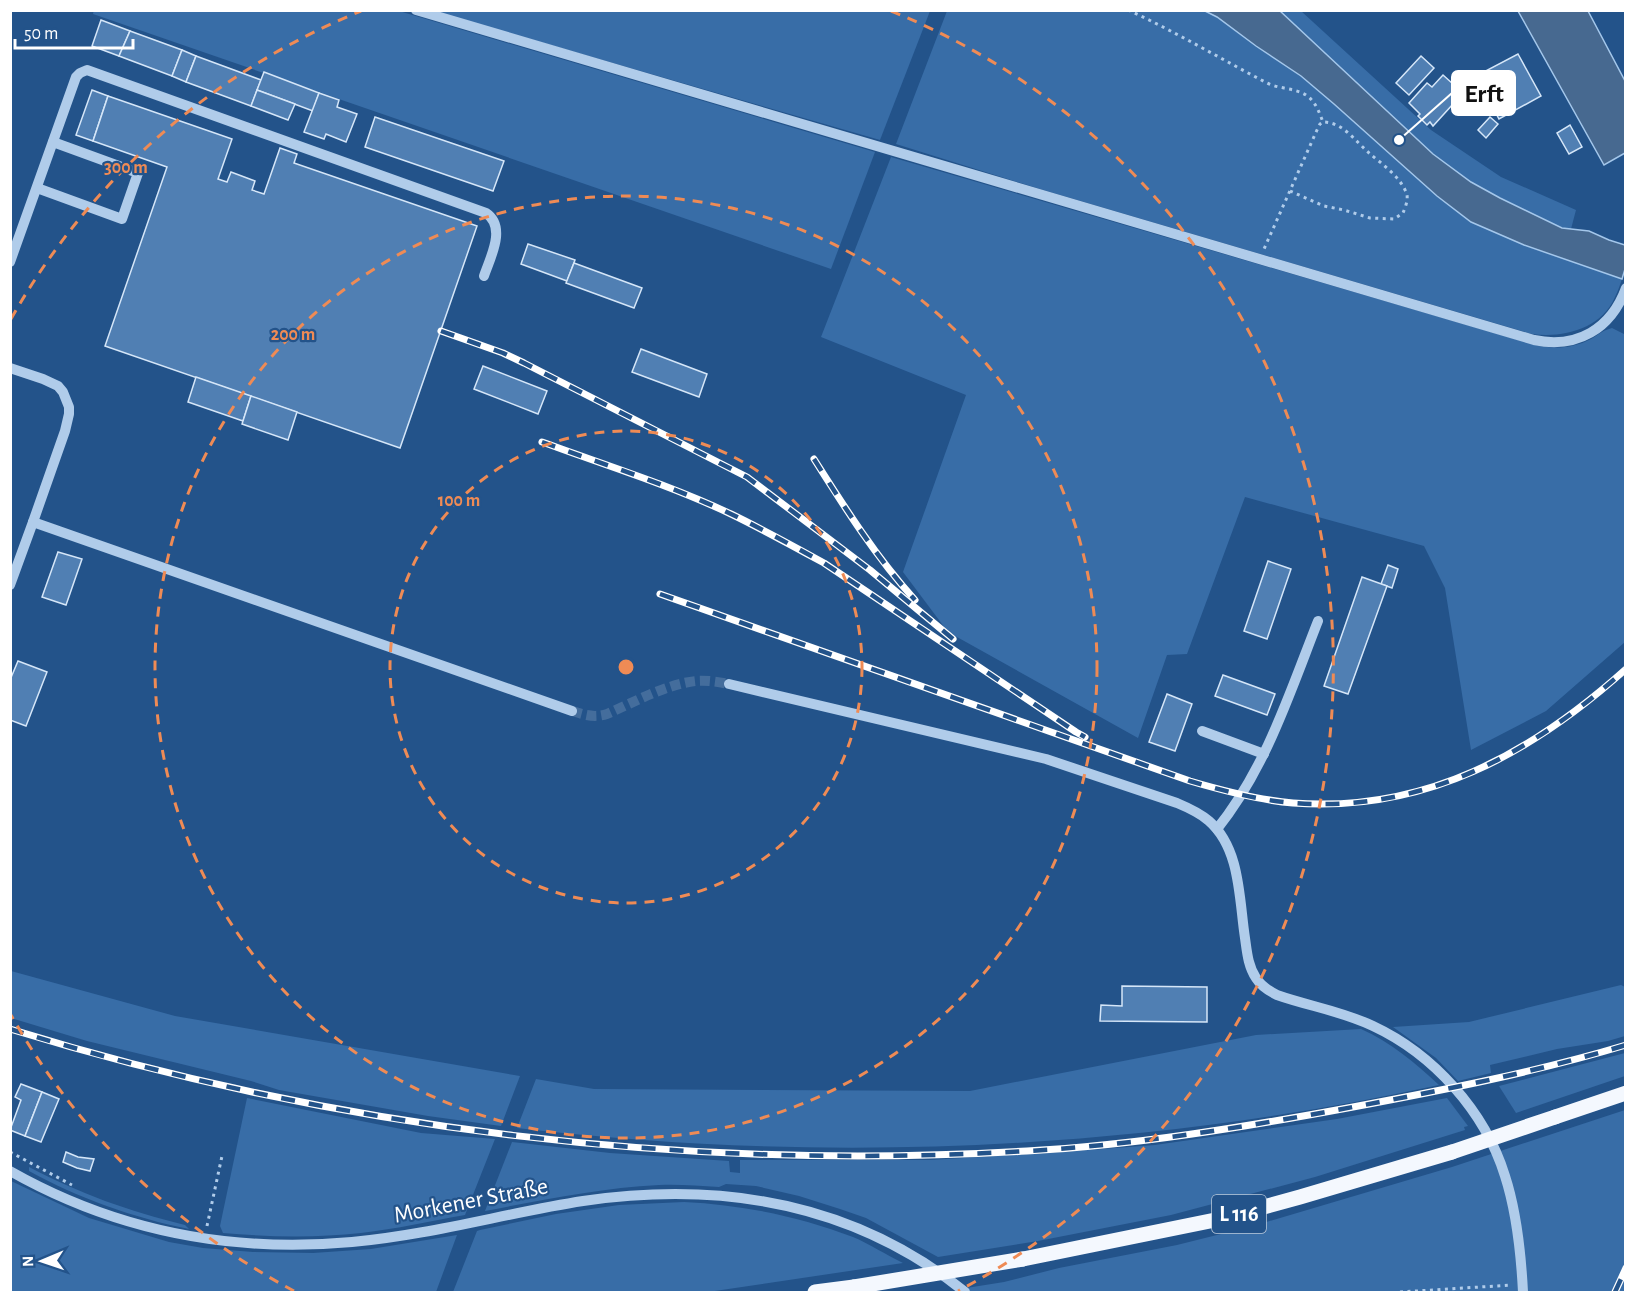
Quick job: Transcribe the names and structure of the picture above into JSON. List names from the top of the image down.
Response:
{
  "streets": {
    "main road": ["L 116"],
    "street": ["Morkener Straße"]
  },
  "places": ["Erft"],
  "scale_bar": "50 m",
  "north": "left",
  "rings": ["300 m", "200 m", "100 m"]
}
